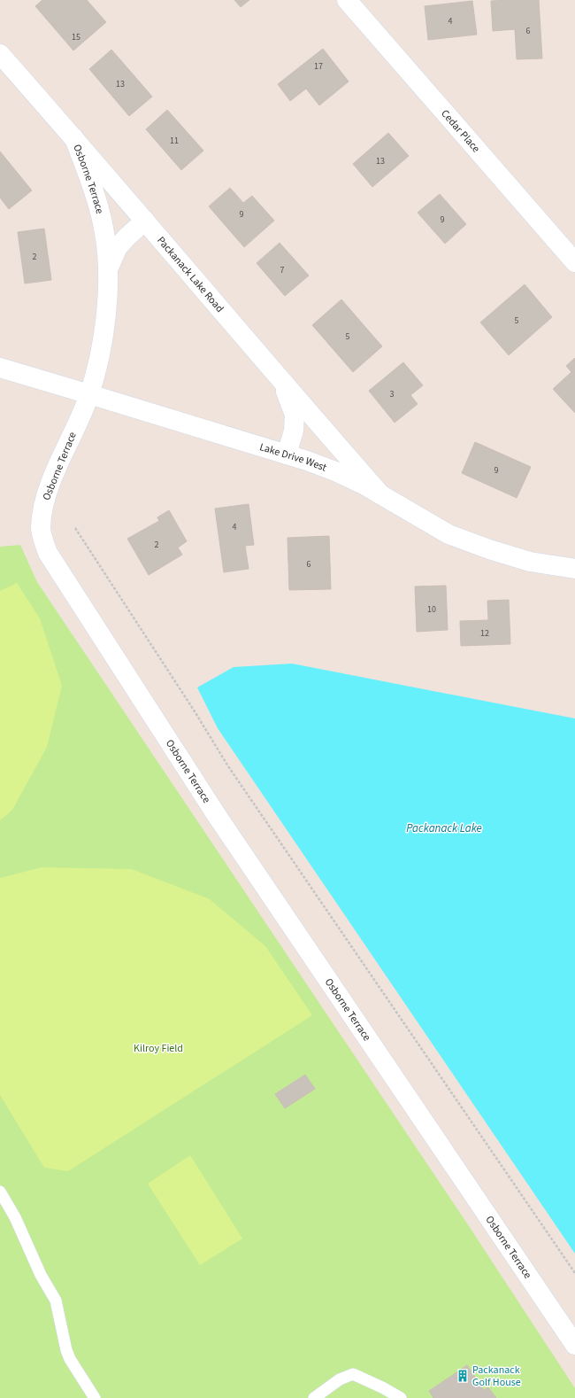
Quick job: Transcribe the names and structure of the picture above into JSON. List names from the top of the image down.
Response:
{
  "streets": {
    "street": [
      "Cedar Place",
      "Osborne Terrace",
      "Packanack Lake Road",
      "Lake Drive West"
    ]
  },
  "crossings": [
    ["Osborne Terrace", "Packanack Lake Road"],
    ["Osborne Terrace", "Lake Drive West"],
    ["Packanack Lake Road", "Lake Drive West"]
  ],
  "water": ["Packanack Lake"],
  "parks": ["Kilroy Field"],
  "places": {
    "building": ["Packanack Golf House"]
  },
  "house_numbers": [
    "4",
    "6",
    "15",
    "17",
    "13",
    "11",
    "13",
    "9",
    "9",
    "2",
    "7",
    "5",
    "5",
    "3",
    "9",
    "4",
    "2",
    "6",
    "10",
    "12"
  ]
}
